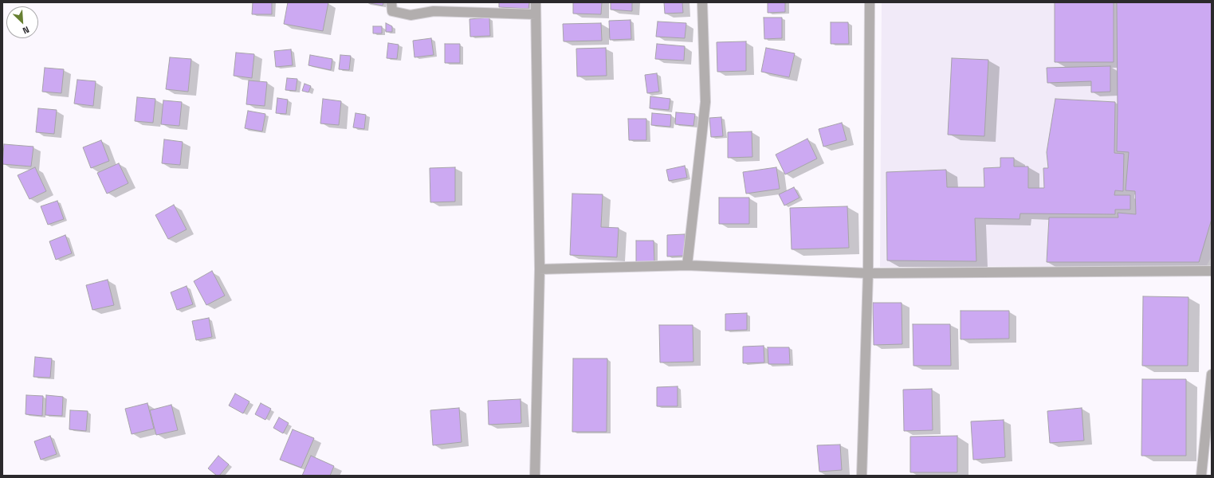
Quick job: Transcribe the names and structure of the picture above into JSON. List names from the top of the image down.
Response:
{
  "north": "bottom right"
}
